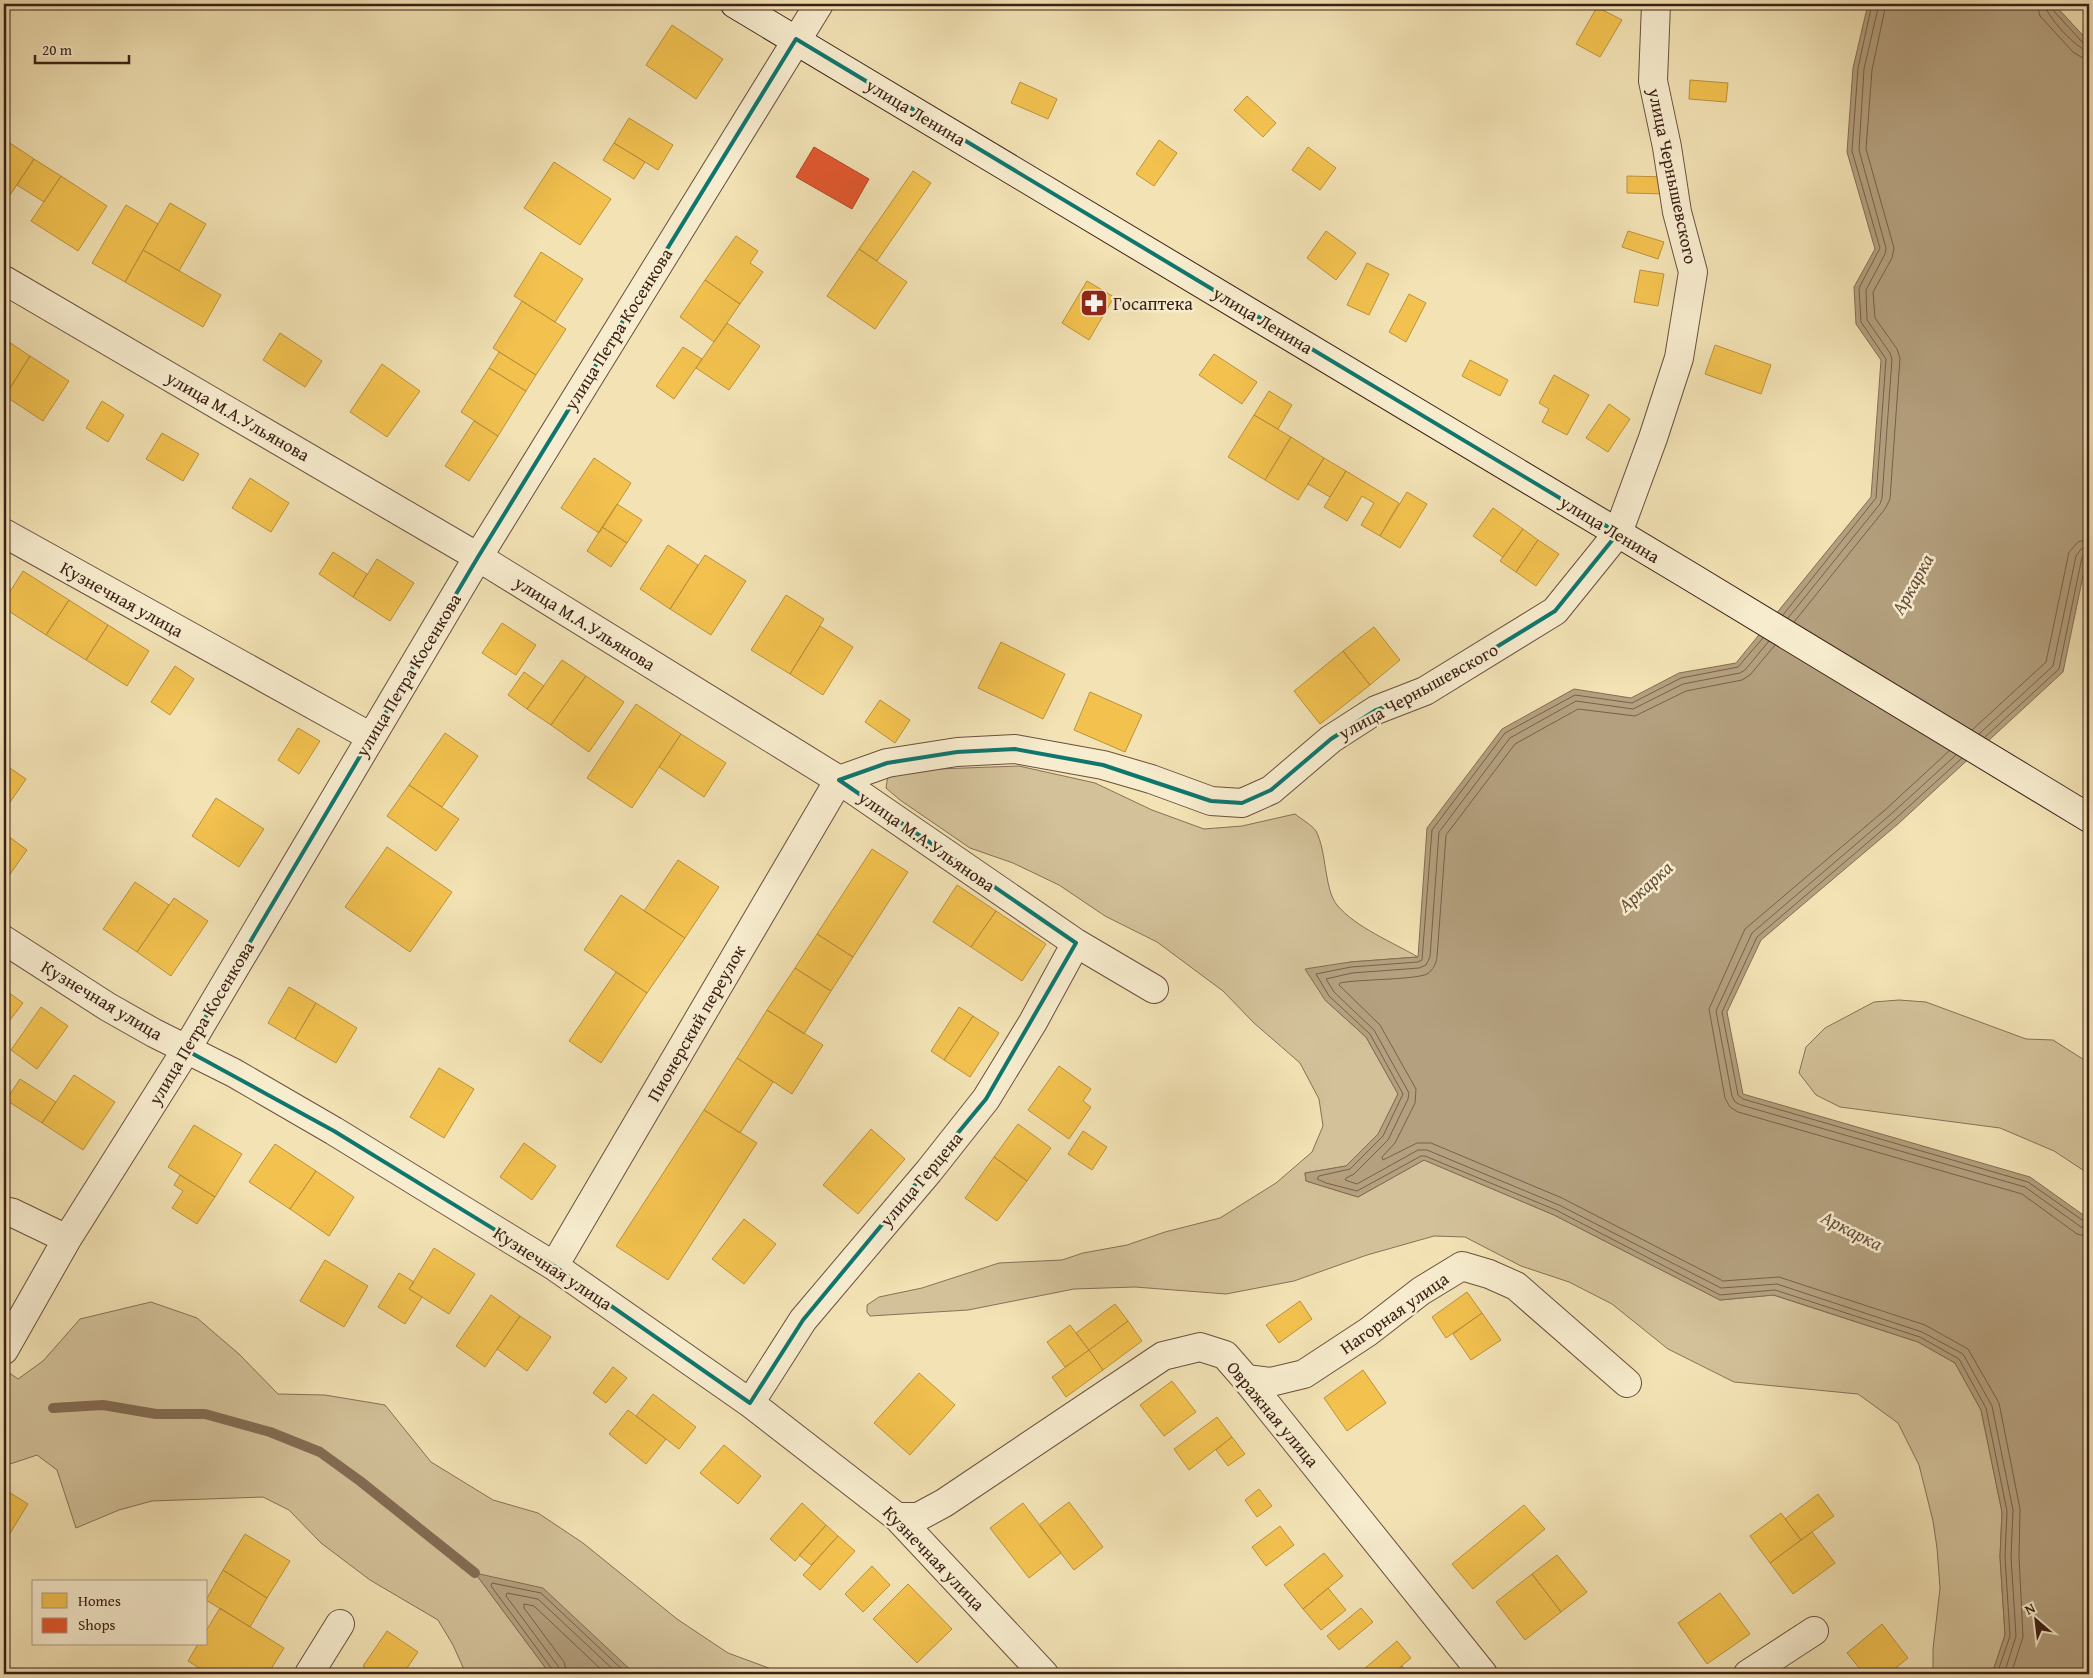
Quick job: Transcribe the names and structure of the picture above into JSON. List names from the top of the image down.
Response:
{
  "streets": {
    "street": [
      "улица Ленина",
      "улица Чернышевского",
      "улица Петра Косенкова",
      "улица М.А.Ульянова",
      "Кузнечная улица",
      "Пионерский переулок",
      "улица Герцена",
      "Нагорная улица",
      "Овражная улица"
    ]
  },
  "crossings": [
    ["улица Ленина", "улица Чернышевского"],
    ["улица Ленина", "улица Петра Косенкова"],
    ["улица Чернышевского", "улица М.А.Ульянова"],
    ["улица Чернышевского", "Пионерский переулок"],
    ["улица Петра Косенкова", "улица М.А.Ульянова"],
    ["улица Петра Косенкова", "Кузнечная улица"],
    ["улица М.А.Ульянова", "Пионерский переулок"],
    ["улица М.А.Ульянова", "улица Герцена"],
    ["Кузнечная улица", "Пионерский переулок"],
    ["Кузнечная улица", "улица Герцена"],
    ["Кузнечная улица", "Овражная улица"],
    ["Нагорная улица", "Овражная улица"]
  ],
  "water": ["Аркарка"],
  "places": {
    "pharmacy": ["Госаптека"]
  },
  "legend": ["Homes", "Shops"],
  "scale_bar": "20 m",
  "north": "top left"
}
